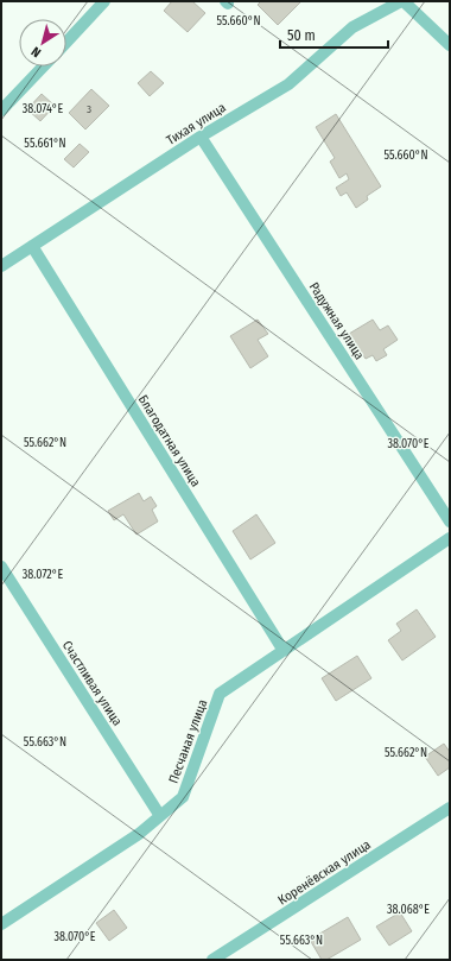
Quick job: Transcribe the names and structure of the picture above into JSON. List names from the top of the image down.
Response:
{
  "streets": {
    "street": [
      "Тихая улица",
      "Радужная улица",
      "Благодатная улица",
      "Счастливая улица",
      "Песчаная улица",
      "Коренёвская улица"
    ]
  },
  "crossings": [
    ["Тихая улица", "Радужная улица"],
    ["Тихая улица", "Благодатная улица"],
    ["Благодатная улица", "Песчаная улица"],
    ["Счастливая улица", "Песчаная улица"]
  ],
  "house_numbers": ["3"],
  "scale_bar": "50 m",
  "north": "bottom left",
  "coordinates": [
    "55.660°N",
    "38.074°E",
    "55.661°N",
    "55.662°N",
    "38.070°E",
    "38.072°E",
    "55.663°N",
    "38.068°E"
  ]
}
